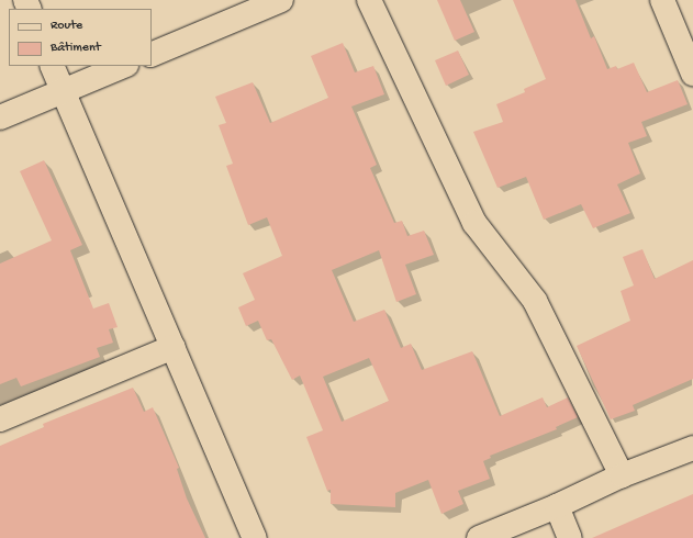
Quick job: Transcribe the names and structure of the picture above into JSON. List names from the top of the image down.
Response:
{
  "legend": ["Route", "Bâtiment"]
}
